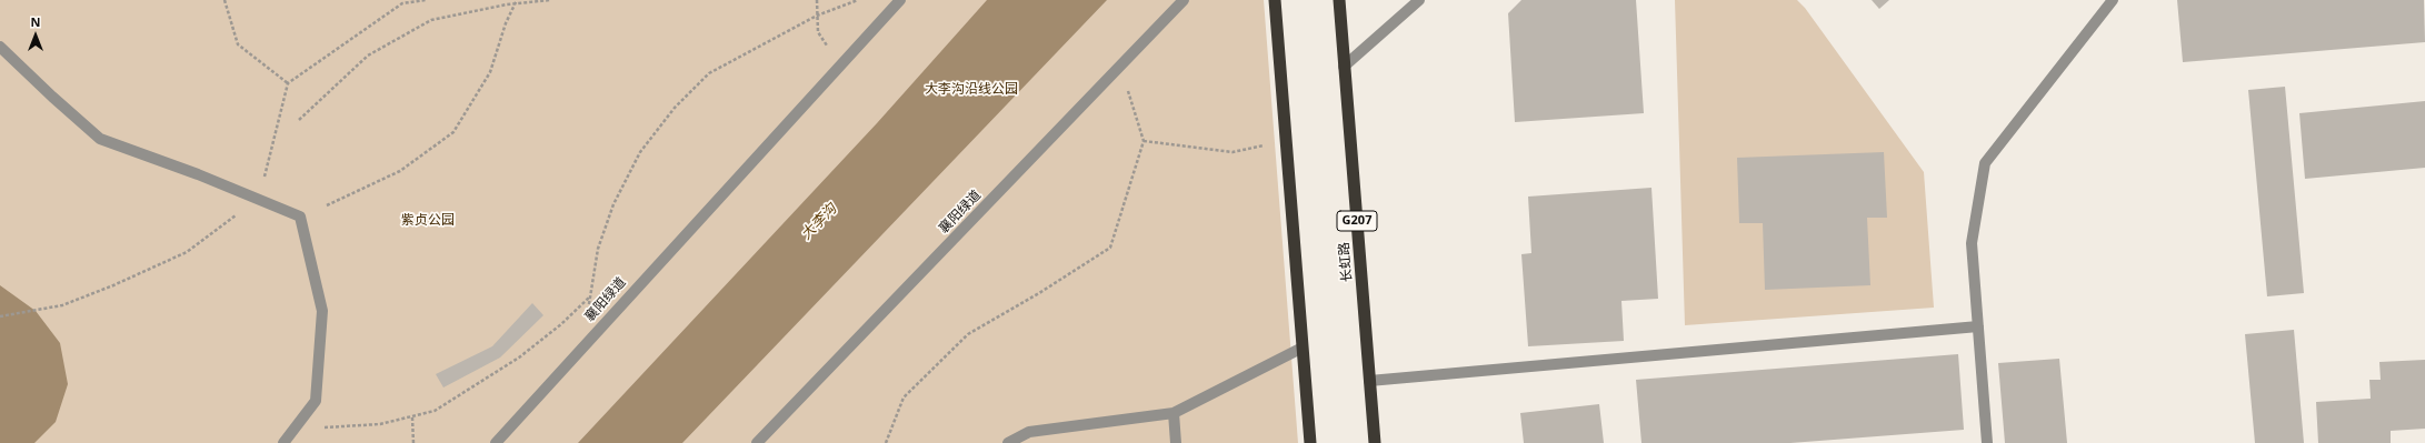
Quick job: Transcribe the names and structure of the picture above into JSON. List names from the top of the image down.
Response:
{
  "streets": {
    "highway": ["G207", "长虹路"],
    "street": ["襄阳绿道"]
  },
  "water": ["大李沟"],
  "parks": ["大李沟沿线公园", "紫贞公园"],
  "north": "top"
}
